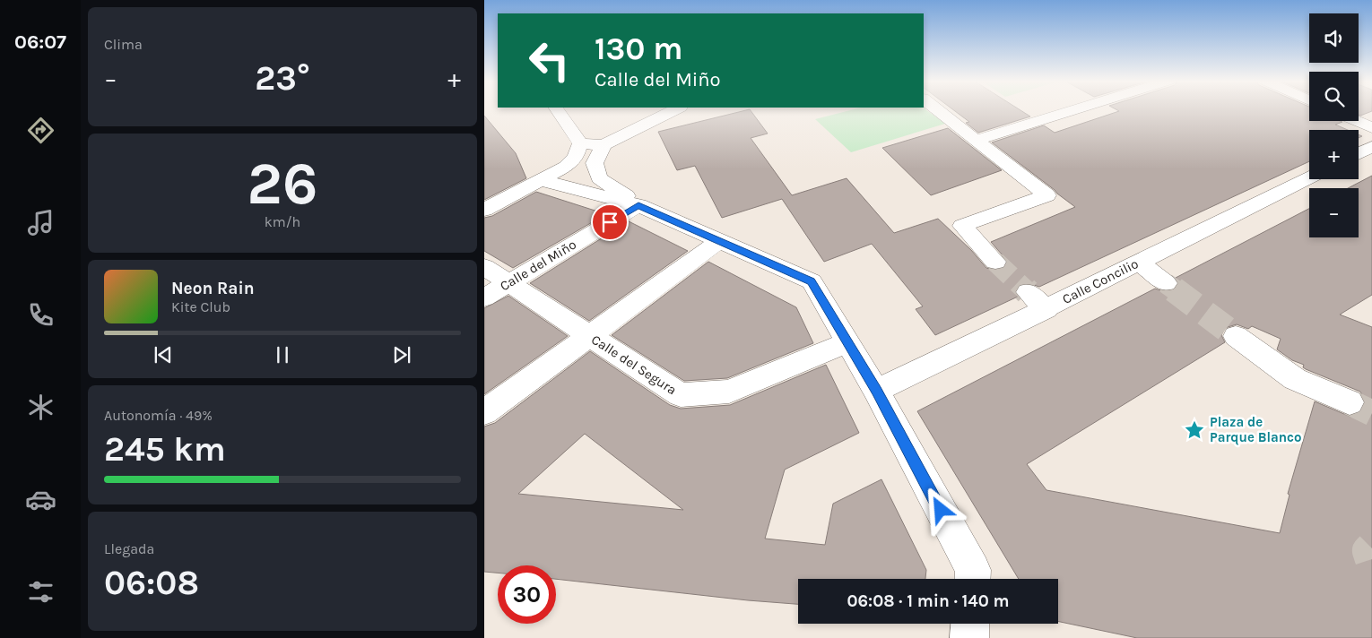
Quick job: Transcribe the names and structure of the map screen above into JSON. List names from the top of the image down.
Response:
{
  "streets": {
    "street": ["Calle del Miño", "Calle Concilio", "Calle del Segura"]
  },
  "crossings": [
    ["Calle del Miño", "Calle del Segura"]
  ],
  "places": {
    "place": ["Plaza de Parque Blanco"]
  },
  "page": {
    "tabs": "06:07",
    "tile": [
      "Clima",
      ["26", "km/h"],
      ["Autonomía · 49%", "245 km"],
      ["Llegada", "06:08"]
    ],
    "map_buttons": ["+", "−"],
    "turn": ["130 m", "Calle del Miño"],
    "heat": ["−", "23°", "+"],
    "song": ["Neon Rain", "Kite Club"],
    "limit": "30",
    "trip": "06:08 · 1 min · 140 m"
  }
}
